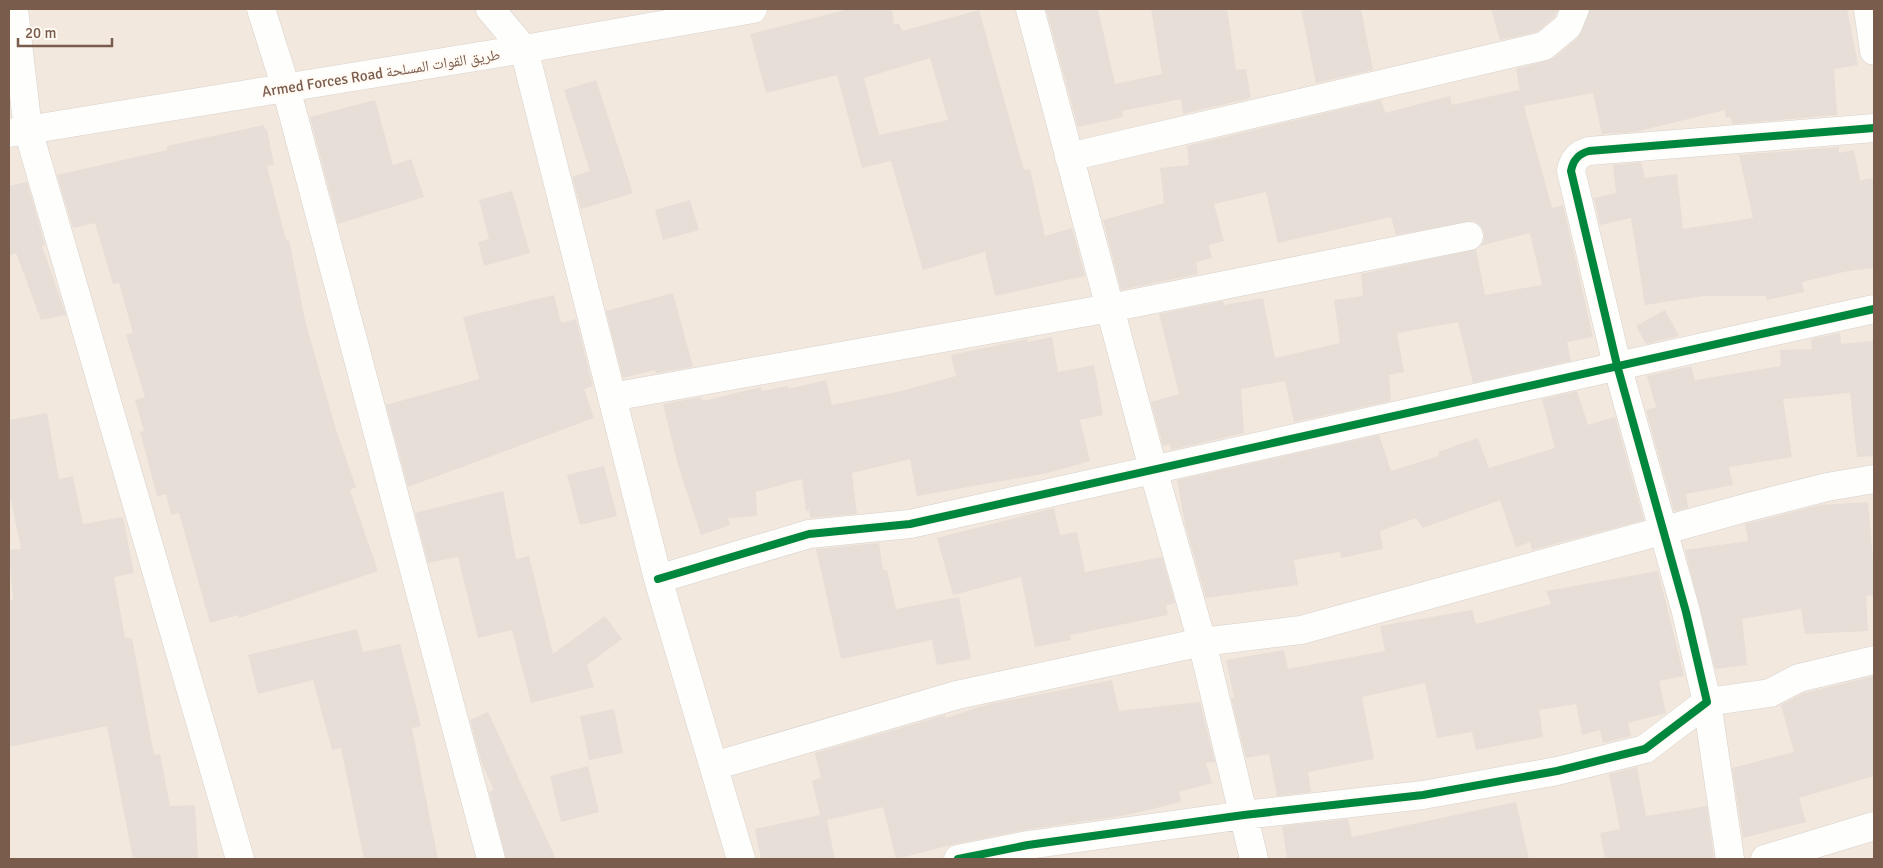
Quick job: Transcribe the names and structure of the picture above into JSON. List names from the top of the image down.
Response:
{
  "streets": {
    "street": ["Armed Forces Road طريق القوات المسلحة"]
  },
  "scale_bar": "20 m"
}
